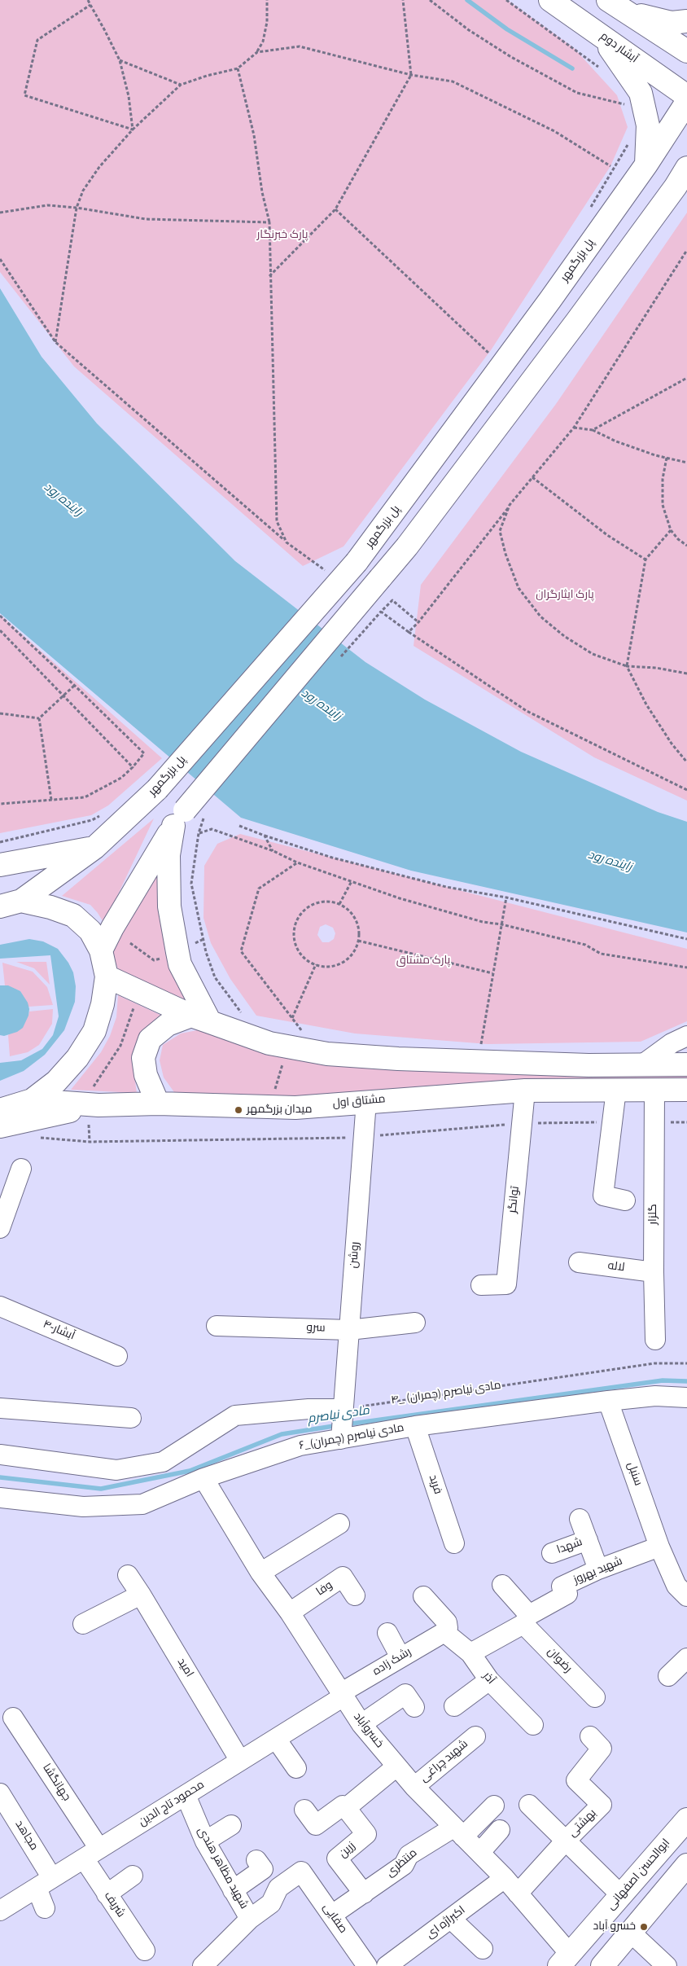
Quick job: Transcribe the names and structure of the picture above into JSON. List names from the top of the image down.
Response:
{
  "streets": {
    "main road": [
      "آبشار دوم",
      "پل بزرگمهر",
      "مشتاق اول",
      "ابوالحسن اصفهانی"
    ],
    "street": [
      "توانگر",
      "گلزار",
      "روشن",
      "لاله",
      "سرو",
      "۴-آبشار",
      "۶_مادی نیاصرم (چمران)",
      "سنبل",
      "فرید",
      "شهدا",
      "شهید بهروز",
      "وفا",
      "رضوان",
      "رشک زاده",
      "امید",
      "آذر",
      "خسروآباد",
      "شهید چراغی",
      "جهانگشا",
      "محمود تاج الدین",
      "بهشتی",
      "مجاهد",
      "زرین",
      "منتظری",
      "شهید مظاهر هندی",
      "شریف",
      "صفایی",
      "اکبراژه ای"
    ],
    "path": ["۴_ مادی نیاصرم (چمران)"]
  },
  "crossings": [
    ["مشتاق اول", "توانگر"],
    ["مشتاق اول", "گلزار"],
    ["مشتاق اول", "روشن"],
    ["گلزار", "لاله"],
    ["روشن", "سرو"],
    ["روشن", "۴_ مادی نیاصرم (چمران)"],
    ["روشن", "۶_مادی نیاصرم (چمران)"],
    ["۶_مادی نیاصرم (چمران)", "سنبل"],
    ["۶_مادی نیاصرم (چمران)", "فرید"],
    ["۶_مادی نیاصرم (چمران)", "خسروآباد"],
    ["سنبل", "شهید بهروز"],
    ["شهدا", "شهید بهروز"],
    ["شهید بهروز", "رضوان"],
    ["شهید بهروز", "آذر"],
    ["وفا", "خسروآباد"],
    ["رشک زاده", "آذر"],
    ["رشک زاده", "خسروآباد"],
    ["رشک زاده", "محمود تاج الدین"],
    ["امید", "محمود تاج الدین"],
    ["خسروآباد", "شهید چراغی"],
    ["خسروآباد", "محمود تاج الدین"],
    ["خسروآباد", "بهشتی"],
    ["خسروآباد", "منتظری"],
    ["خسروآباد", "ابوالحسن اصفهانی"],
    ["خسروآباد", "اکبراژه ای"],
    ["جهانگشا", "محمود تاج الدین"],
    ["جهانگشا", "شریف"],
    ["محمود تاج الدین", "مجاهد"],
    ["محمود تاج الدین", "شهید مظاهر هندی"],
    ["محمود تاج الدین", "شریف"],
    ["زرین", "منتظری"],
    ["منتظری", "صفایی"],
    ["شهید مظاهر هندی", "صفایی"]
  ],
  "water": ["زاینده رود", "مادی نیاصرم"],
  "parks": ["پارک خبرنگار", "پارک ایثارگران", "پارک مشتاق"],
  "places": ["میدان بزرگمهر", "خسرو آباد"]
}
